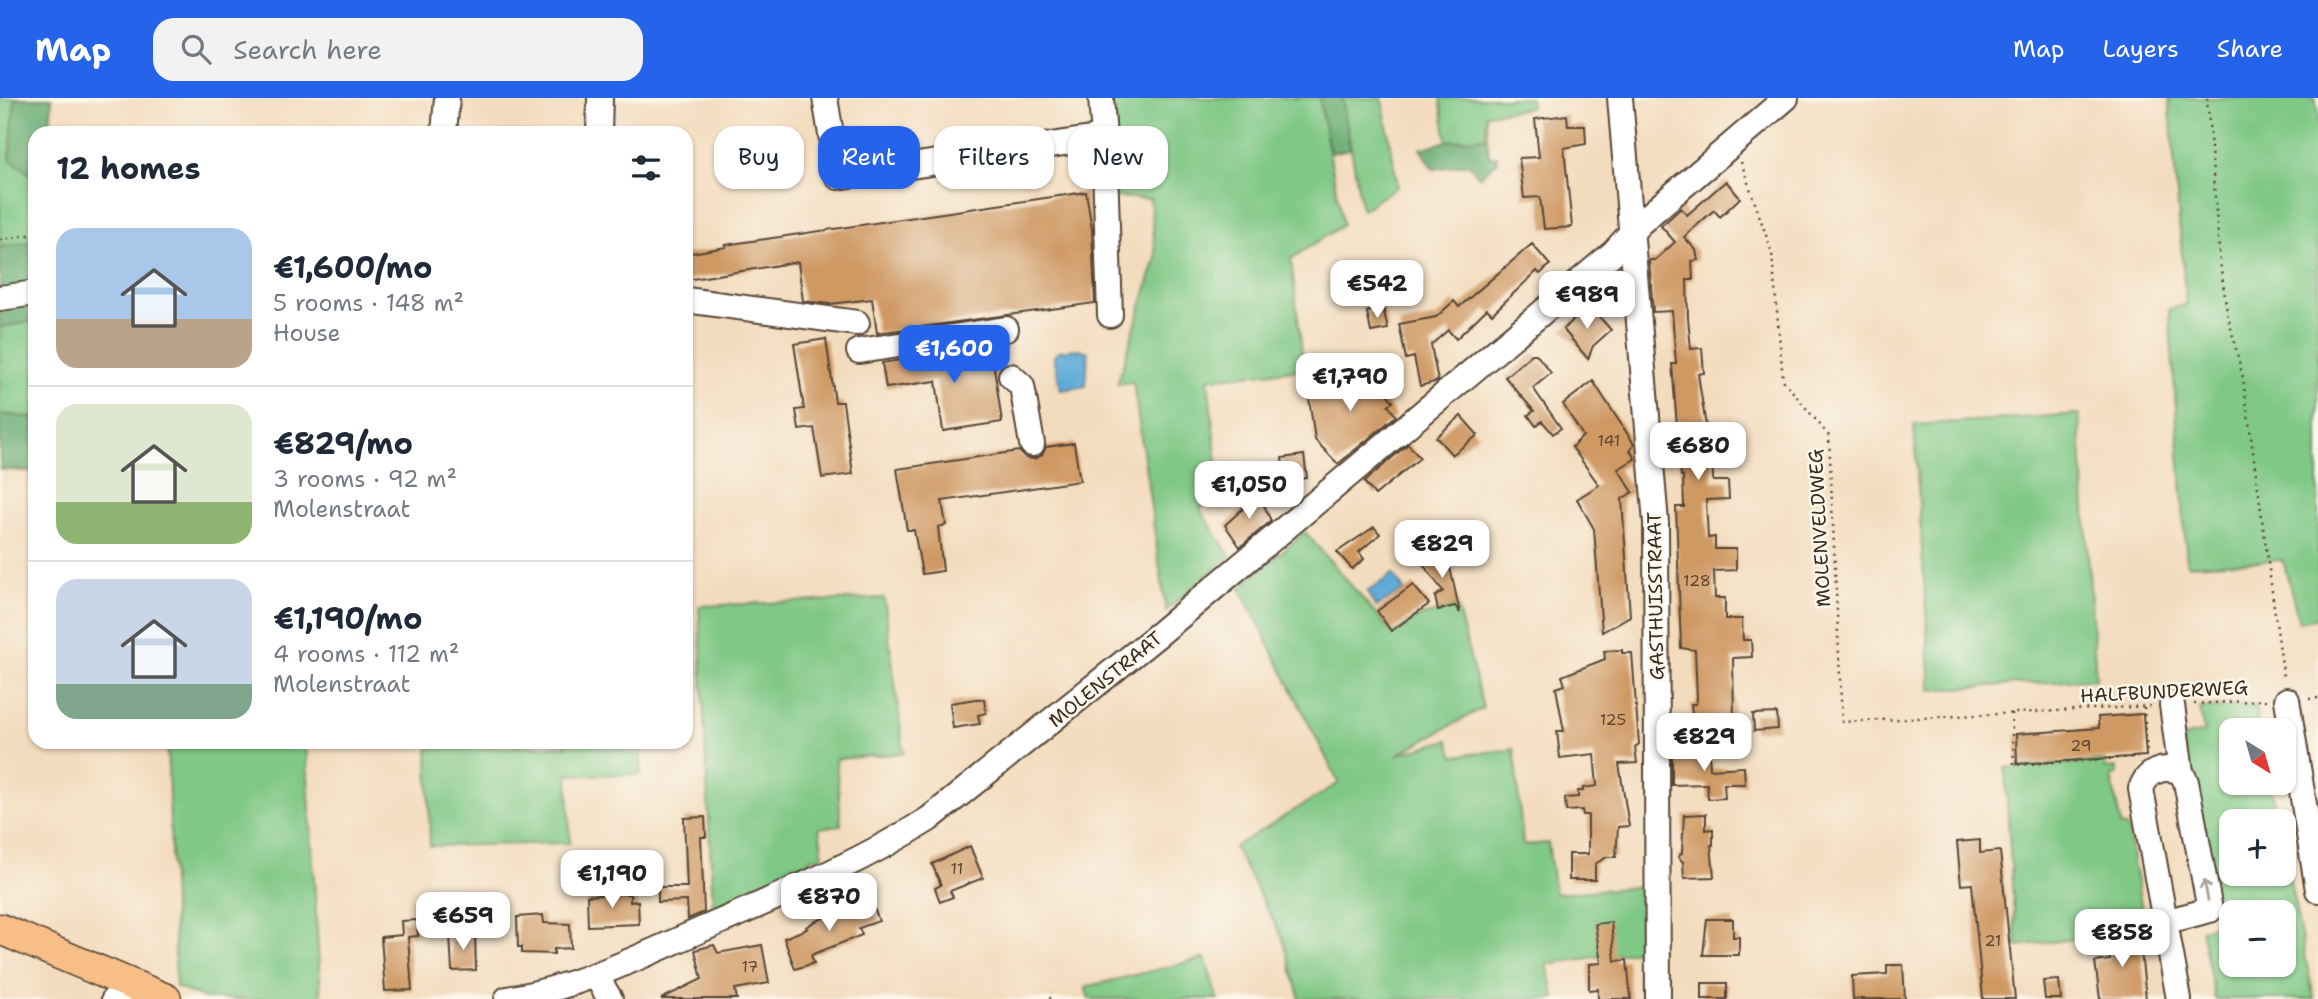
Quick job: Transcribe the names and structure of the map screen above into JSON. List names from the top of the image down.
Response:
{
  "streets": {
    "street": ["GASTHUISSTRAAT", "MOLENSTRAAT"],
    "path": ["MOLENVELDWEG", "HALFBUNDERWEG"]
  },
  "crossings": [
    ["MOLENVELDWEG", "HALFBUNDERWEG"],
    ["GASTHUISSTRAAT", "MOLENSTRAAT"]
  ],
  "house_numbers": [
    "141",
    "128",
    "125",
    "29",
    "11",
    "21",
    "17"
  ],
  "north": "bottom right",
  "page": {
    "header": "Map",
    "search": "Search here",
    "nav": ["Map", "Layers", "Share"],
    "chip": [
      "Buy",
      "Rent",
      "Filters",
      "New"
    ],
    "heading": "12 homes",
    "list": [
      {
        "name": "€1,600/mo",
        "note": "5 rooms · 148 m² · House"
      },
      {
        "name": "€829/mo",
        "note": "3 rooms · 92 m² · Molenstraat"
      },
      {
        "name": "€1,190/mo",
        "note": "4 rooms · 112 m² · Molenstraat"
      }
    ],
    "price": [
      "€542",
      "€989",
      "€1,600",
      "€1,790",
      "€680",
      "€1,050",
      "€829",
      "€829",
      "€1,190",
      "€870",
      "€659",
      "€858"
    ],
    "map_buttons": ["+", "−"]
  }
}
